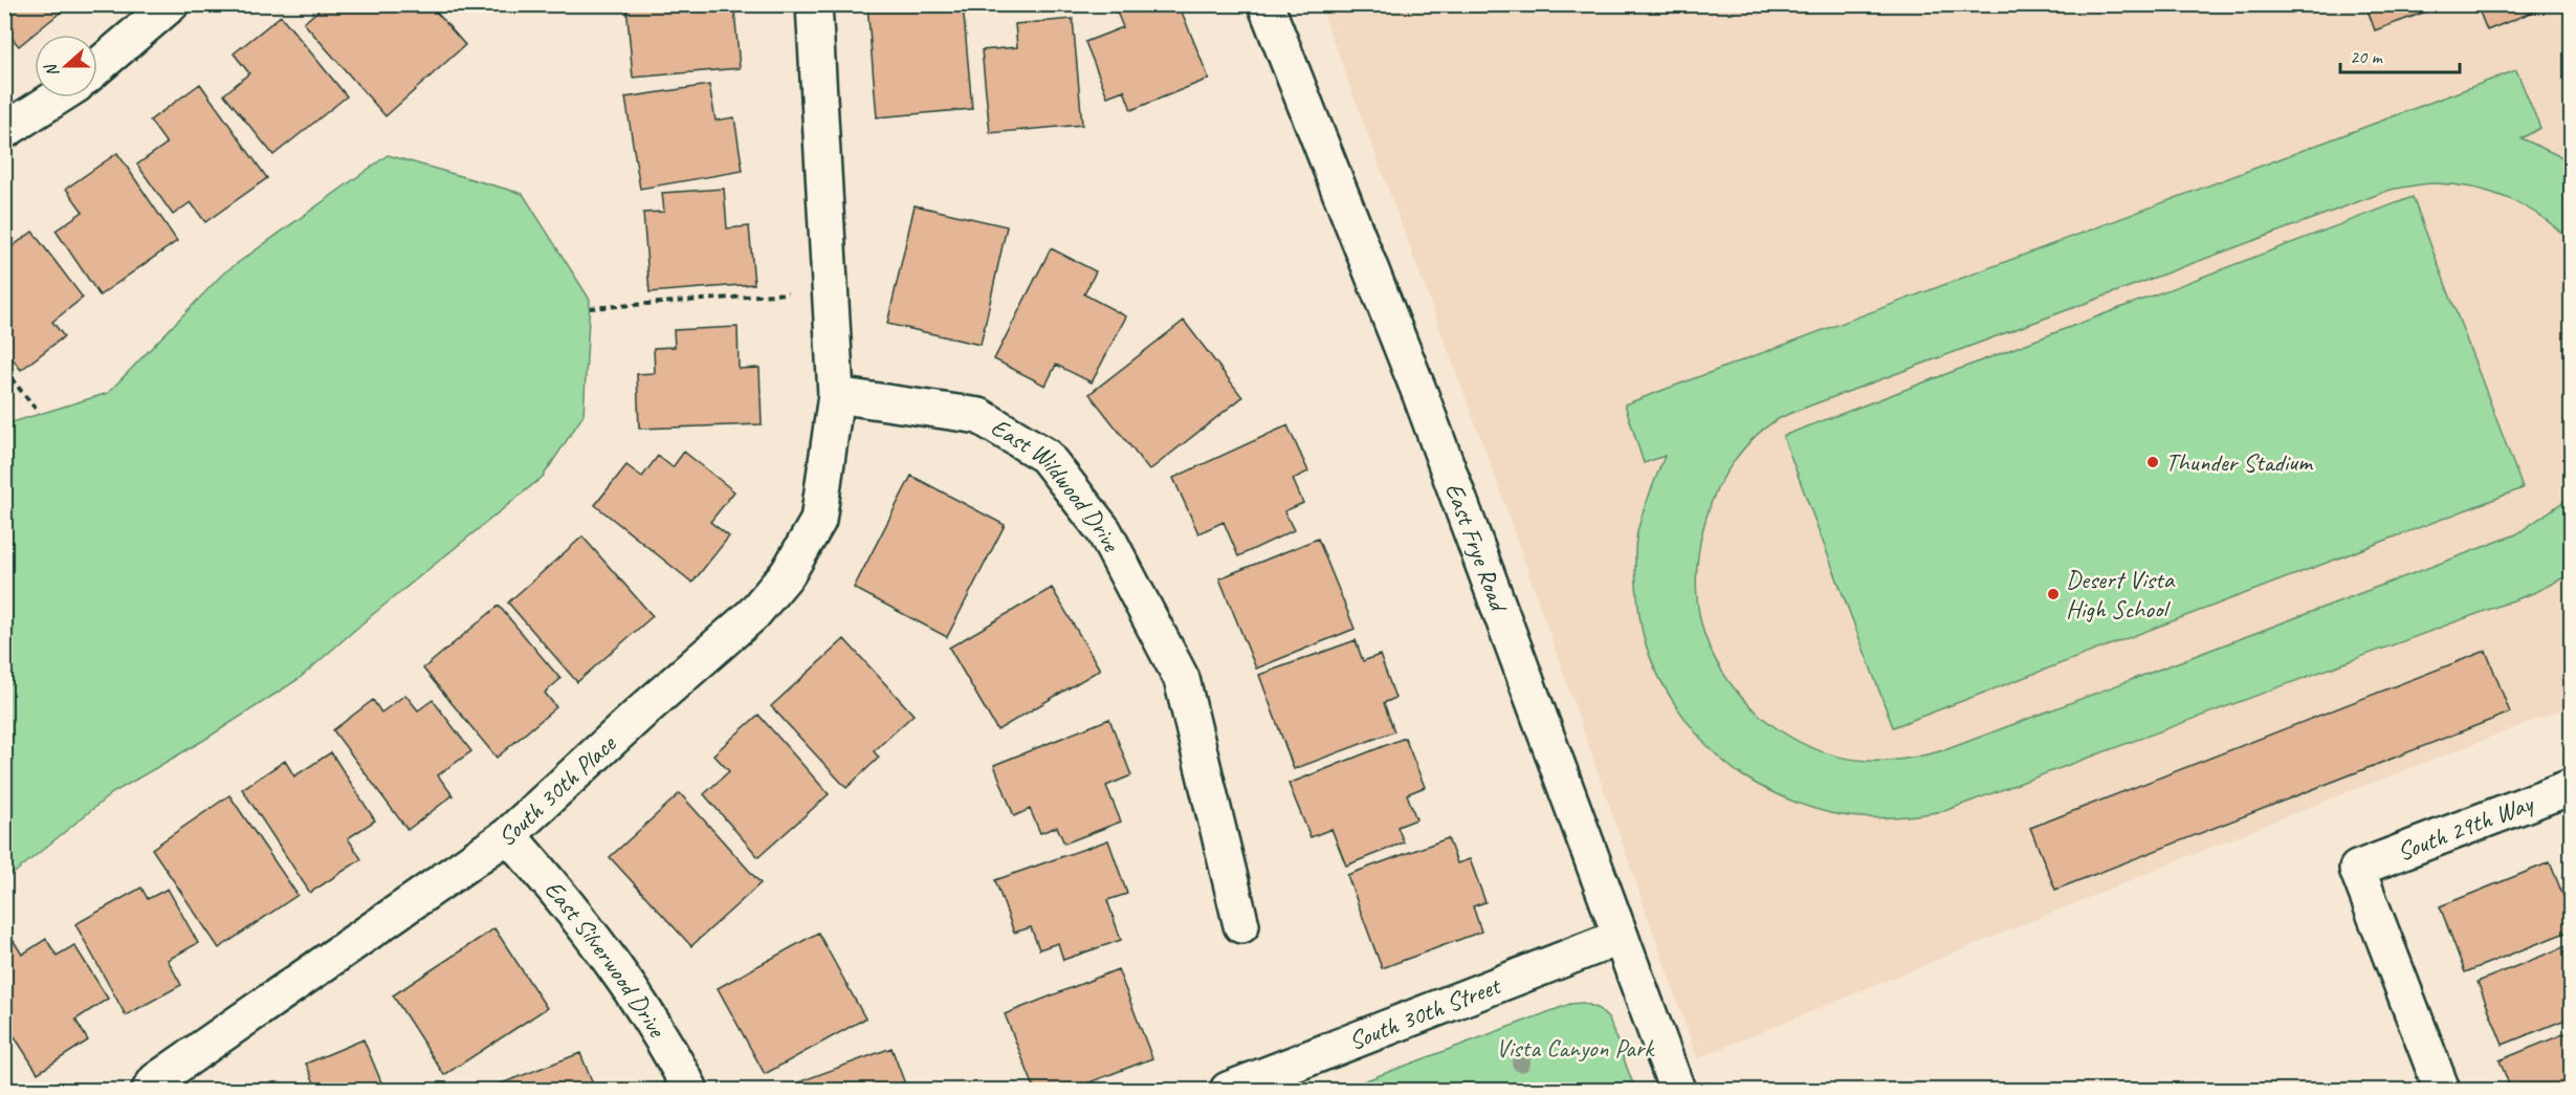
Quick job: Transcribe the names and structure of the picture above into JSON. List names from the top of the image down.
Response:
{
  "streets": {
    "street": [
      "East Wildwood Drive",
      "East Frye Road",
      "South 30th Place",
      "South 29th Way",
      "East Silverwood Drive",
      "South 30th Street"
    ]
  },
  "crossings": [
    ["East Wildwood Drive", "South 30th Place"],
    ["East Frye Road", "South 30th Street"],
    ["South 30th Place", "East Silverwood Drive"]
  ],
  "parks": ["Vista Canyon Park"],
  "places": ["Thunder Stadium", "Desert Vista High School"],
  "scale_bar": "20 m",
  "north": "left"
}
